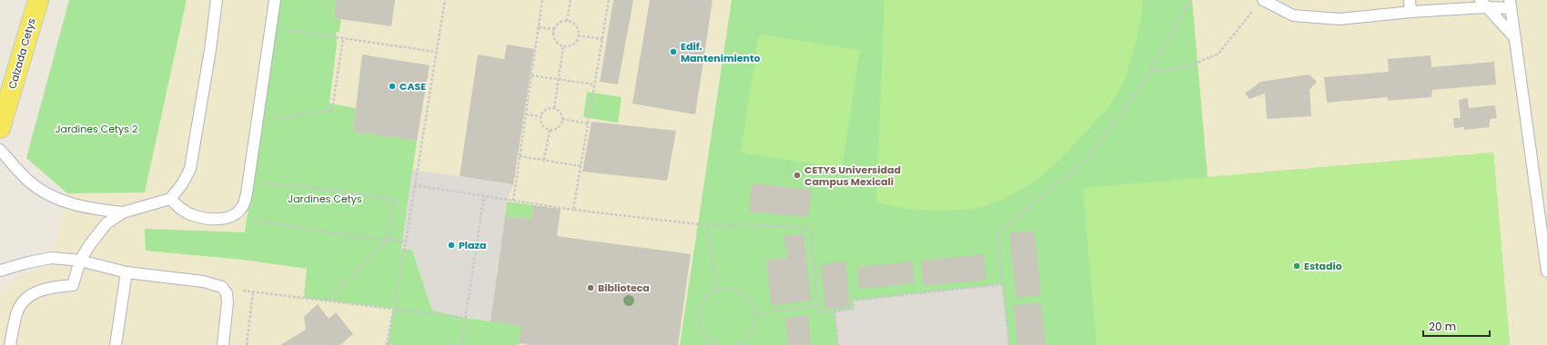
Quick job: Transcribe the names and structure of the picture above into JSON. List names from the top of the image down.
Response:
{
  "streets": {
    "main road": ["Calzada Cetys"]
  },
  "parks": ["Jardines Cetys 2", "Jardines Cetys"],
  "places": [
    "Edif. Mantenimiento",
    "CASE",
    "CETYS Universidad Campus Mexicali",
    "Plaza",
    "Estadio",
    "Biblioteca"
  ],
  "scale_bar": "20 m"
}
